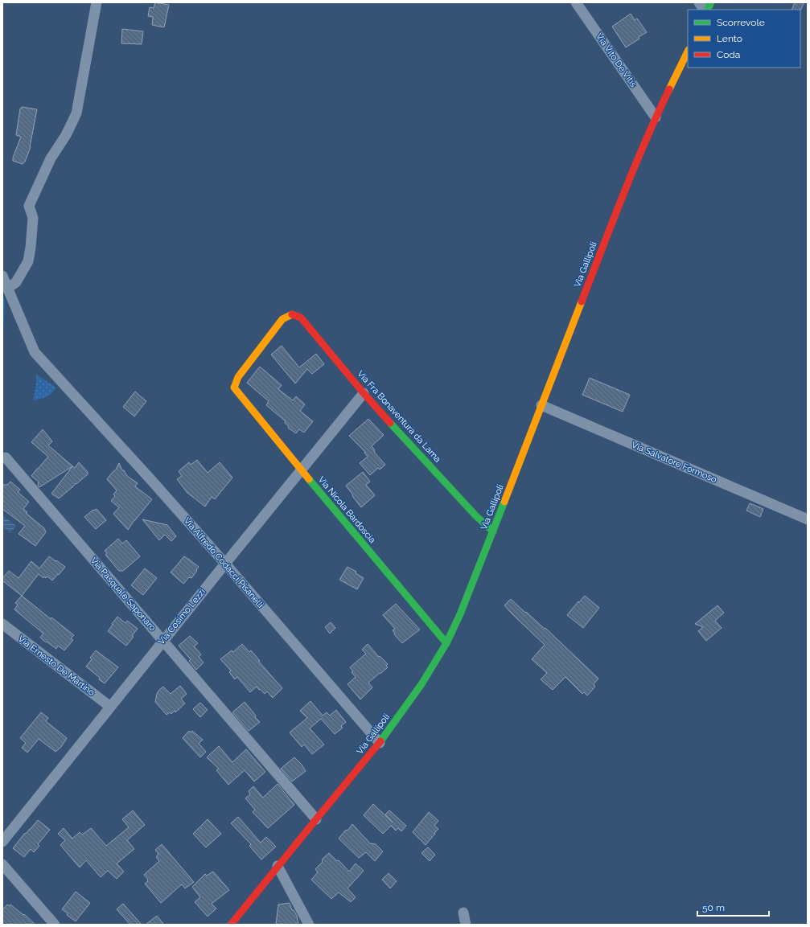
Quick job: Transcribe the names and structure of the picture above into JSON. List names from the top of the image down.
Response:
{
  "streets": {
    "main road": ["Via Gallipoli", "Via Fra Bonaventura da Lama", "Via Nicola Bardoscia"],
    "street": [
      "Via Vito De Vitis",
      "Via Salvatore Formoso",
      "Via Alfredo Codacci Pisanelli",
      "Via Pasquale Saponaro",
      "Via Cosimo Lezzi",
      "Via Ernesto De Martino"
    ]
  },
  "crossings": [
    ["Via Vito De Vitis", "Via Gallipoli"],
    ["Via Gallipoli", "Via Fra Bonaventura da Lama"],
    ["Via Gallipoli", "Via Salvatore Formoso"],
    ["Via Gallipoli", "Via Nicola Bardoscia"],
    ["Via Gallipoli", "Via Alfredo Codacci Pisanelli"],
    ["Via Gallipoli", "Via Pasquale Saponaro"],
    ["Via Fra Bonaventura da Lama", "Via Nicola Bardoscia"],
    ["Via Fra Bonaventura da Lama", "Via Cosimo Lezzi"],
    ["Via Nicola Bardoscia", "Via Cosimo Lezzi"],
    ["Via Alfredo Codacci Pisanelli", "Via Cosimo Lezzi"],
    ["Via Pasquale Saponaro", "Via Cosimo Lezzi"],
    ["Via Cosimo Lezzi", "Via Ernesto De Martino"]
  ],
  "legend": ["Scorrevole", "Lento", "Coda"],
  "scale_bar": "50 m"
}
